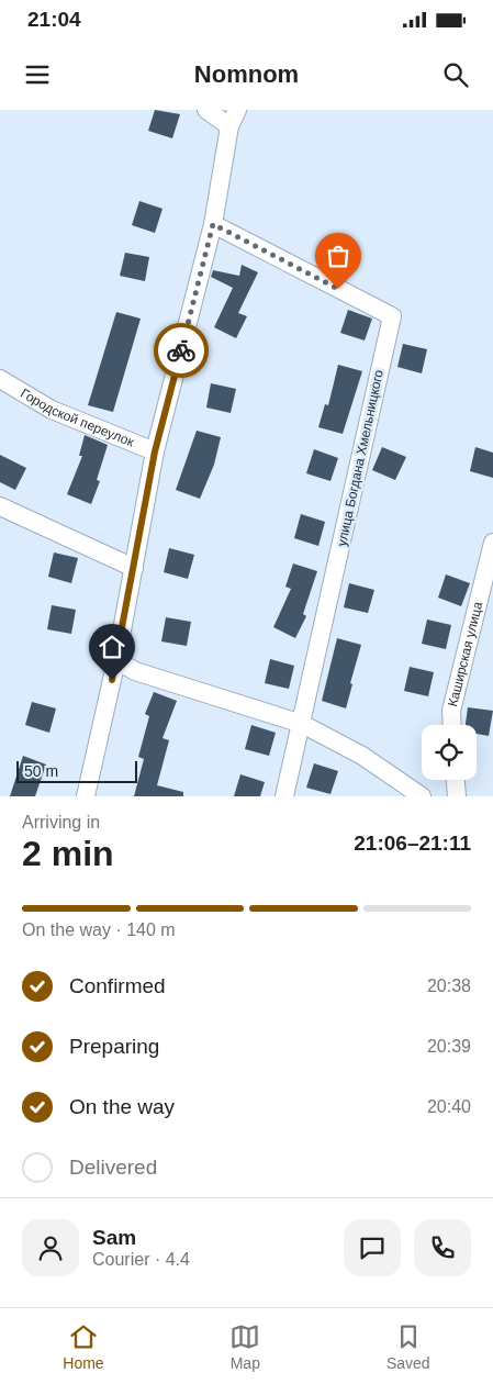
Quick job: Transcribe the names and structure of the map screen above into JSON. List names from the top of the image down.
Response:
{
  "streets": {
    "street": ["Городской переулок", "улица Богдана Хмельницкого", "Каширская улица"]
  },
  "scale_bar": "50 m",
  "page": {
    "status": "21:04",
    "header": "Nomnom",
    "scale": "50 m",
    "heading": ["2 min", "Arriving in", "21:06–21:11"],
    "panel": ["Sam", "Courier · 4.4"],
    "bar": "On the way · 140 m",
    "list": [
      ["Confirmed", "20:38"],
      ["Preparing", "20:39"],
      ["On the way", "20:40"],
      "Delivered"
    ],
    "tabs": ["Home", "Map", "Saved"]
  }
}
